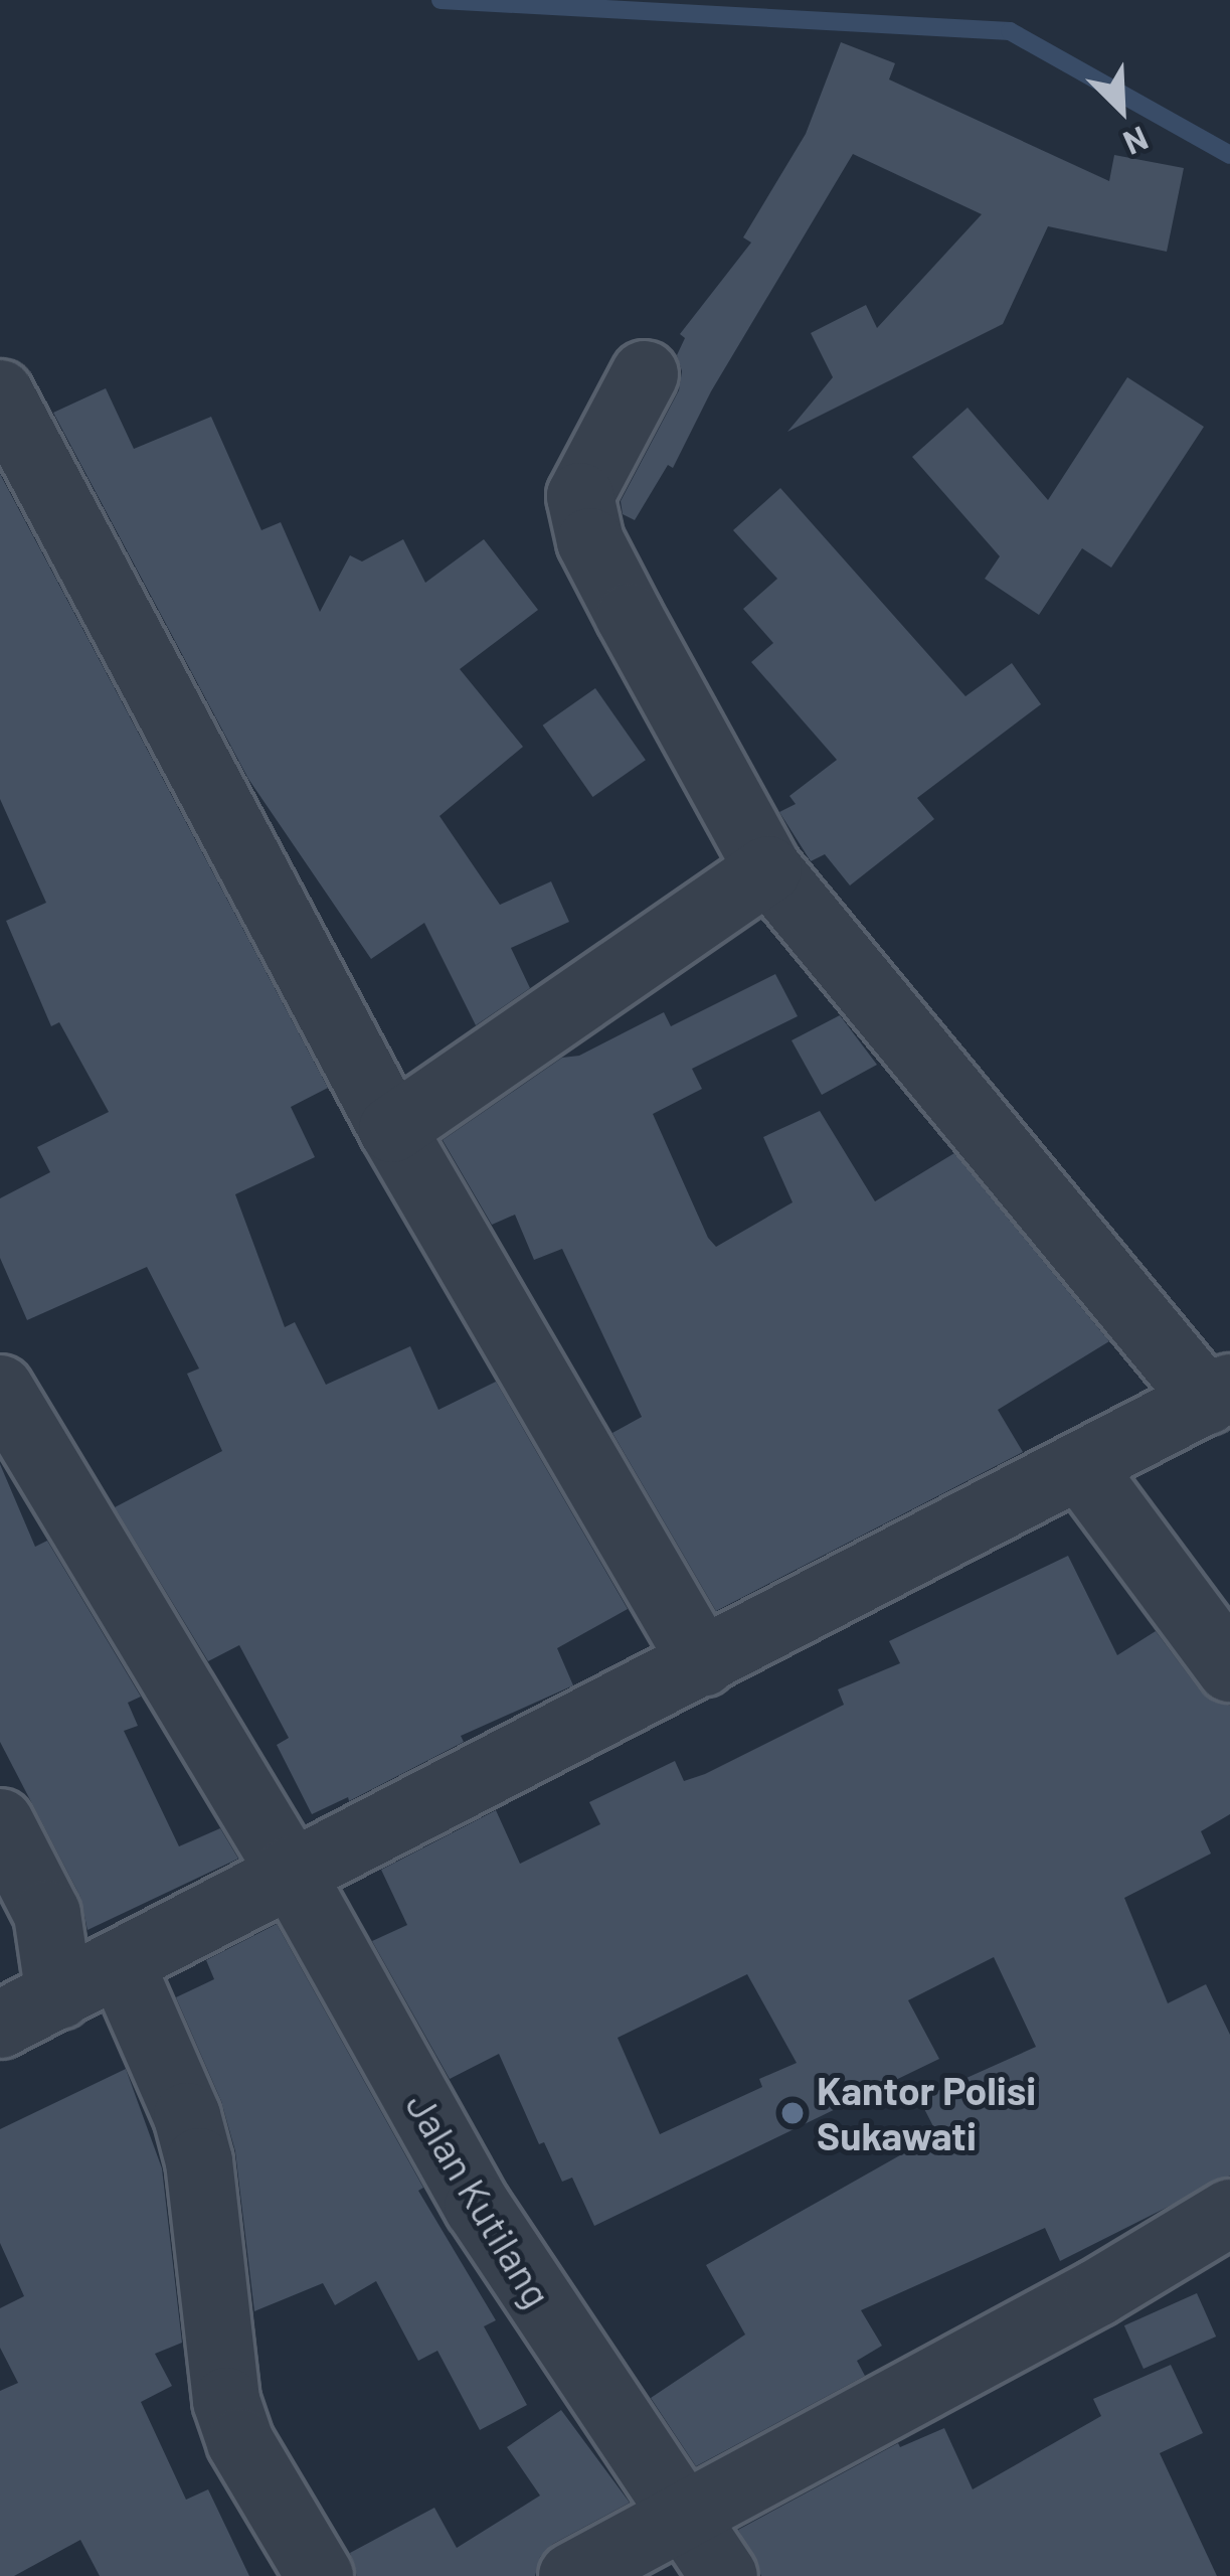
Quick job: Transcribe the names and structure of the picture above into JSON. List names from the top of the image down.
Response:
{
  "streets": {
    "street": ["Jalan Kutilang"]
  },
  "places": ["Kantor Polisi Sukawati"],
  "north": "bottom right"
}
